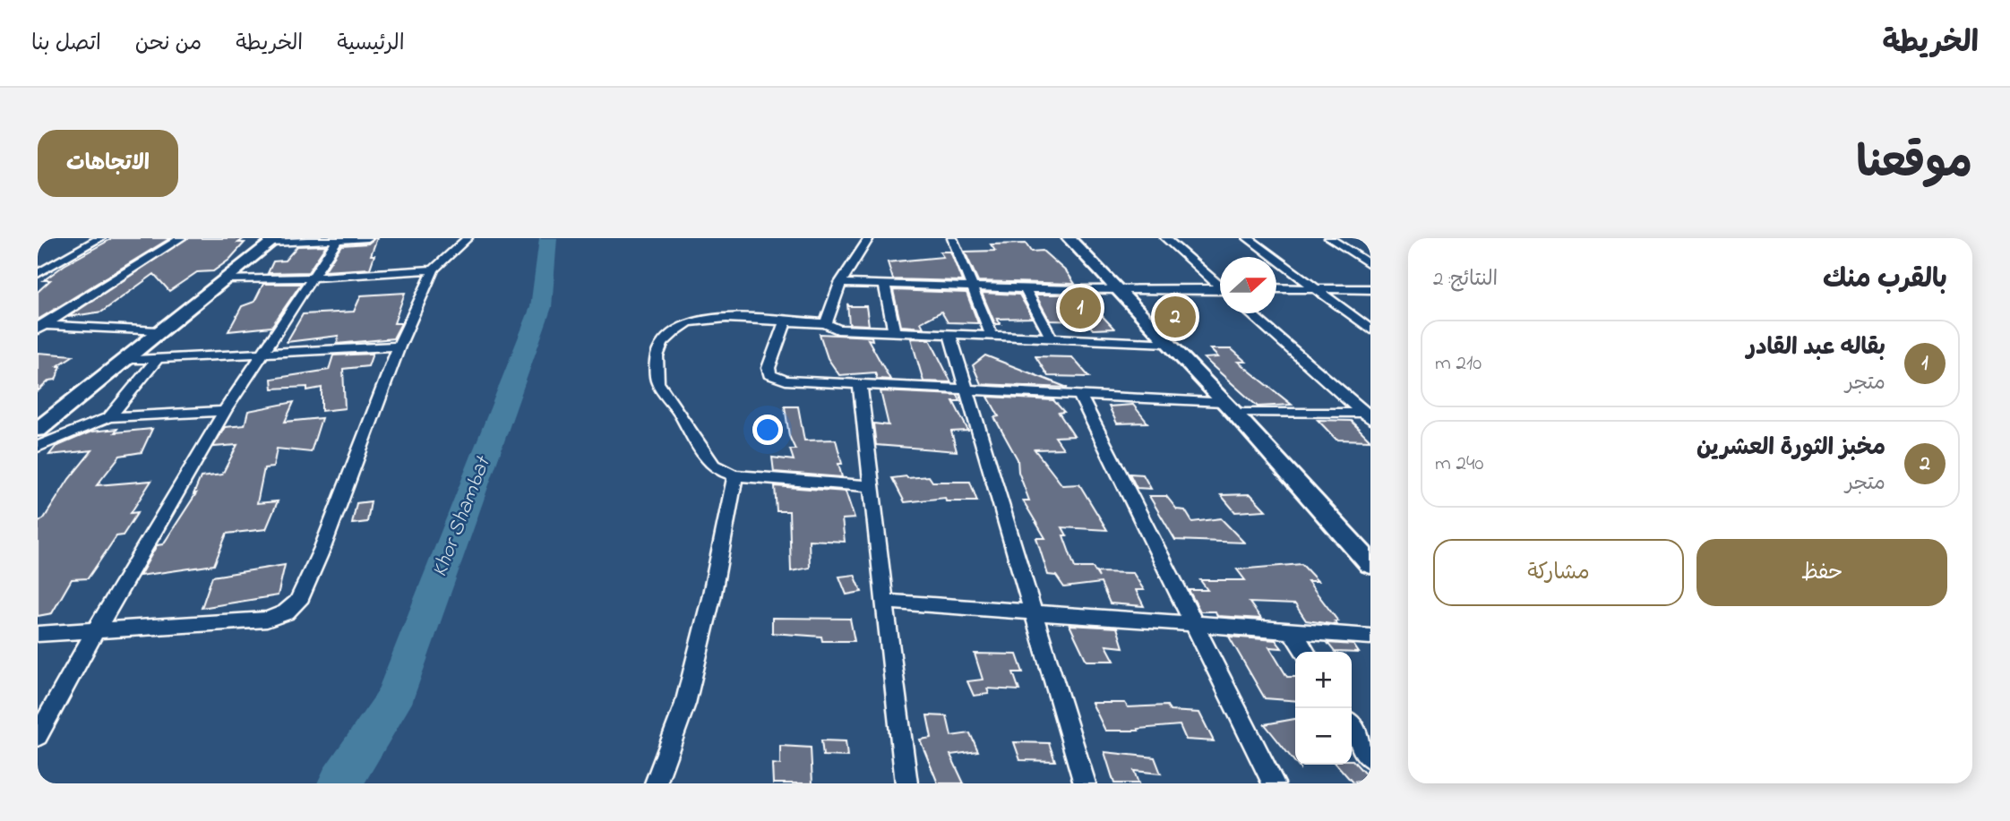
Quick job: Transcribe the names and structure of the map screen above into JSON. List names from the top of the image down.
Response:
{
  "water": ["Khor Shambat"],
  "north": "right",
  "page": {
    "header": "الخريطة",
    "nav": [
      "الرئيسية",
      "الخريطة",
      "من نحن",
      "اتصل بنا"
    ],
    "title": "موقعنا",
    "buttons": [
      "الاتجاهات",
      ["حفظ", "مشاركة"]
    ],
    "heading": ["بالقرب منك", "النتائج: 2"],
    "pins": ["1", "2"],
    "list": [
      {
        "mark": "1",
        "name": "بقاله عبد القادر",
        "note": "متجر",
        "value": "210 m"
      },
      {
        "mark": "2",
        "name": "مخبز الثورة العشرين",
        "note": "متجر",
        "value": "240 m"
      }
    ],
    "map_buttons": ["+", "−"]
  }
}
